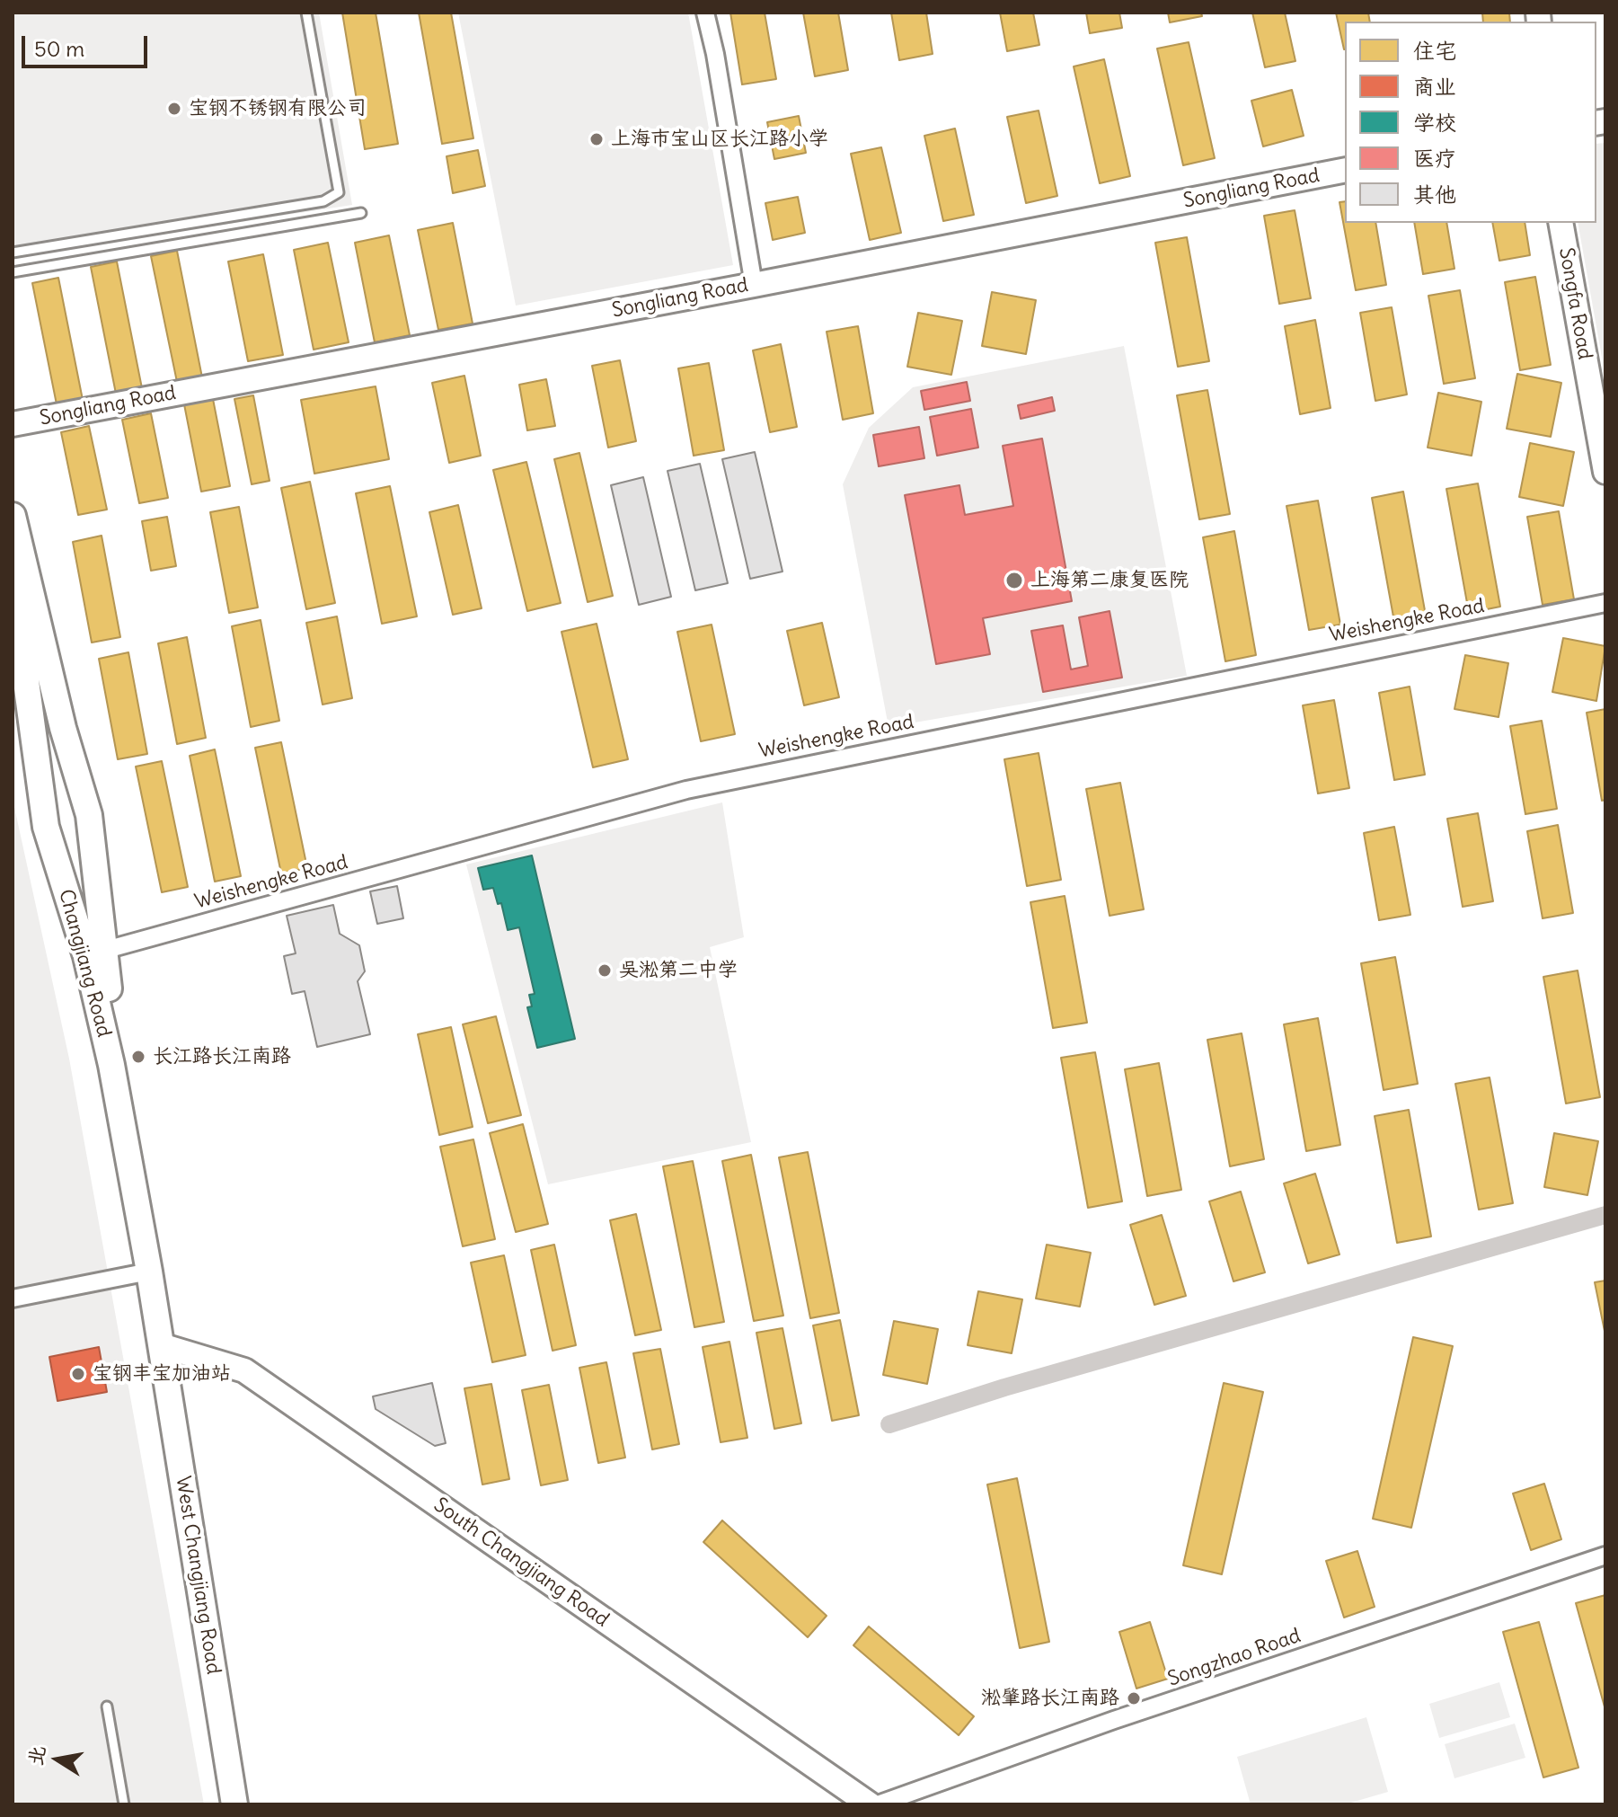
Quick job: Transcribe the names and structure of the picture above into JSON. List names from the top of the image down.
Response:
{
  "streets": {
    "main road": ["Changjiang Road", "West Changjiang Road"],
    "street": [
      "Songliang Road",
      "Songfa Road",
      "Weishengke Road",
      "South Changjiang Road",
      "Songzhao Road"
    ]
  },
  "crossings": [
    ["Weishengke Road", "Changjiang Road"],
    ["Changjiang Road", "South Changjiang Road"],
    ["Changjiang Road", "West Changjiang Road"],
    ["South Changjiang Road", "West Changjiang Road"]
  ],
  "places": [
    "宝钢不锈钢有限公司",
    "上海市宝山区长江路小学",
    "上海第二康复医院",
    "吴淞第二中学",
    "长江路长江南路",
    "宝钢丰宝加油站",
    "淞肇路长江南路"
  ],
  "legend": [
    "住宅",
    "商业",
    "学校",
    "医疗",
    "其他"
  ],
  "scale_bar": "50 m",
  "north": "left"
}
